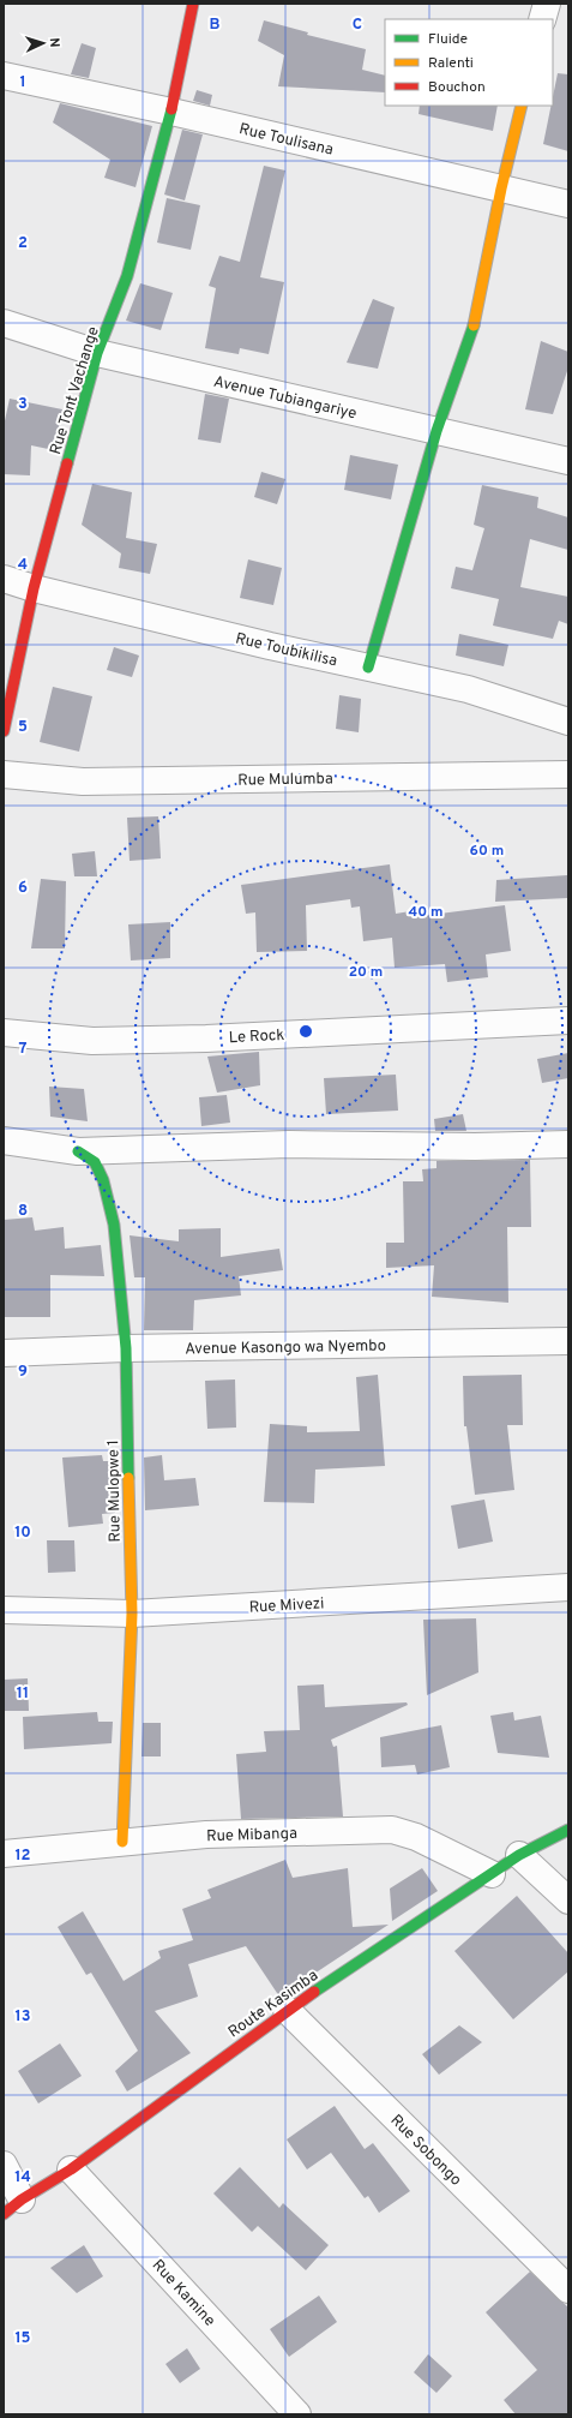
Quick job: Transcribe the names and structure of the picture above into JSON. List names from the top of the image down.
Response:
{
  "streets": {
    "street": [
      "Rue Toulisana",
      "Rue Tont Vachange",
      "Avenue Tubiangariye",
      "Rue Toubikilisa",
      "Rue Mulumba",
      "Le Rock",
      "Avenue Kasongo wa Nyembo",
      "Rue Mulopwe 1",
      "Rue Mivezi",
      "Rue Mibanga",
      "Route Kasimba",
      "Rue Sobongo",
      "Rue Kamine"
    ]
  },
  "crossings": [
    ["Rue Toulisana", "Rue Tont Vachange"],
    ["Rue Tont Vachange", "Avenue Tubiangariye"],
    ["Rue Tont Vachange", "Rue Toubikilisa"],
    ["Avenue Kasongo wa Nyembo", "Rue Mulopwe 1"],
    ["Rue Mulopwe 1", "Rue Mivezi"],
    ["Rue Mulopwe 1", "Rue Mibanga"],
    ["Rue Mibanga", "Route Kasimba"],
    ["Route Kasimba", "Rue Sobongo"],
    ["Route Kasimba", "Rue Kamine"]
  ],
  "legend": ["Fluide", "Ralenti", "Bouchon"],
  "north": "right",
  "grid": {
    "columns": ["B", "C"],
    "rows": [
      "1",
      "2",
      "3",
      "4",
      "5",
      "6",
      "7",
      "8",
      "9",
      "10",
      "11",
      "12",
      "13",
      "14",
      "15"
    ]
  },
  "rings": ["60 m", "40 m", "20 m"]
}
